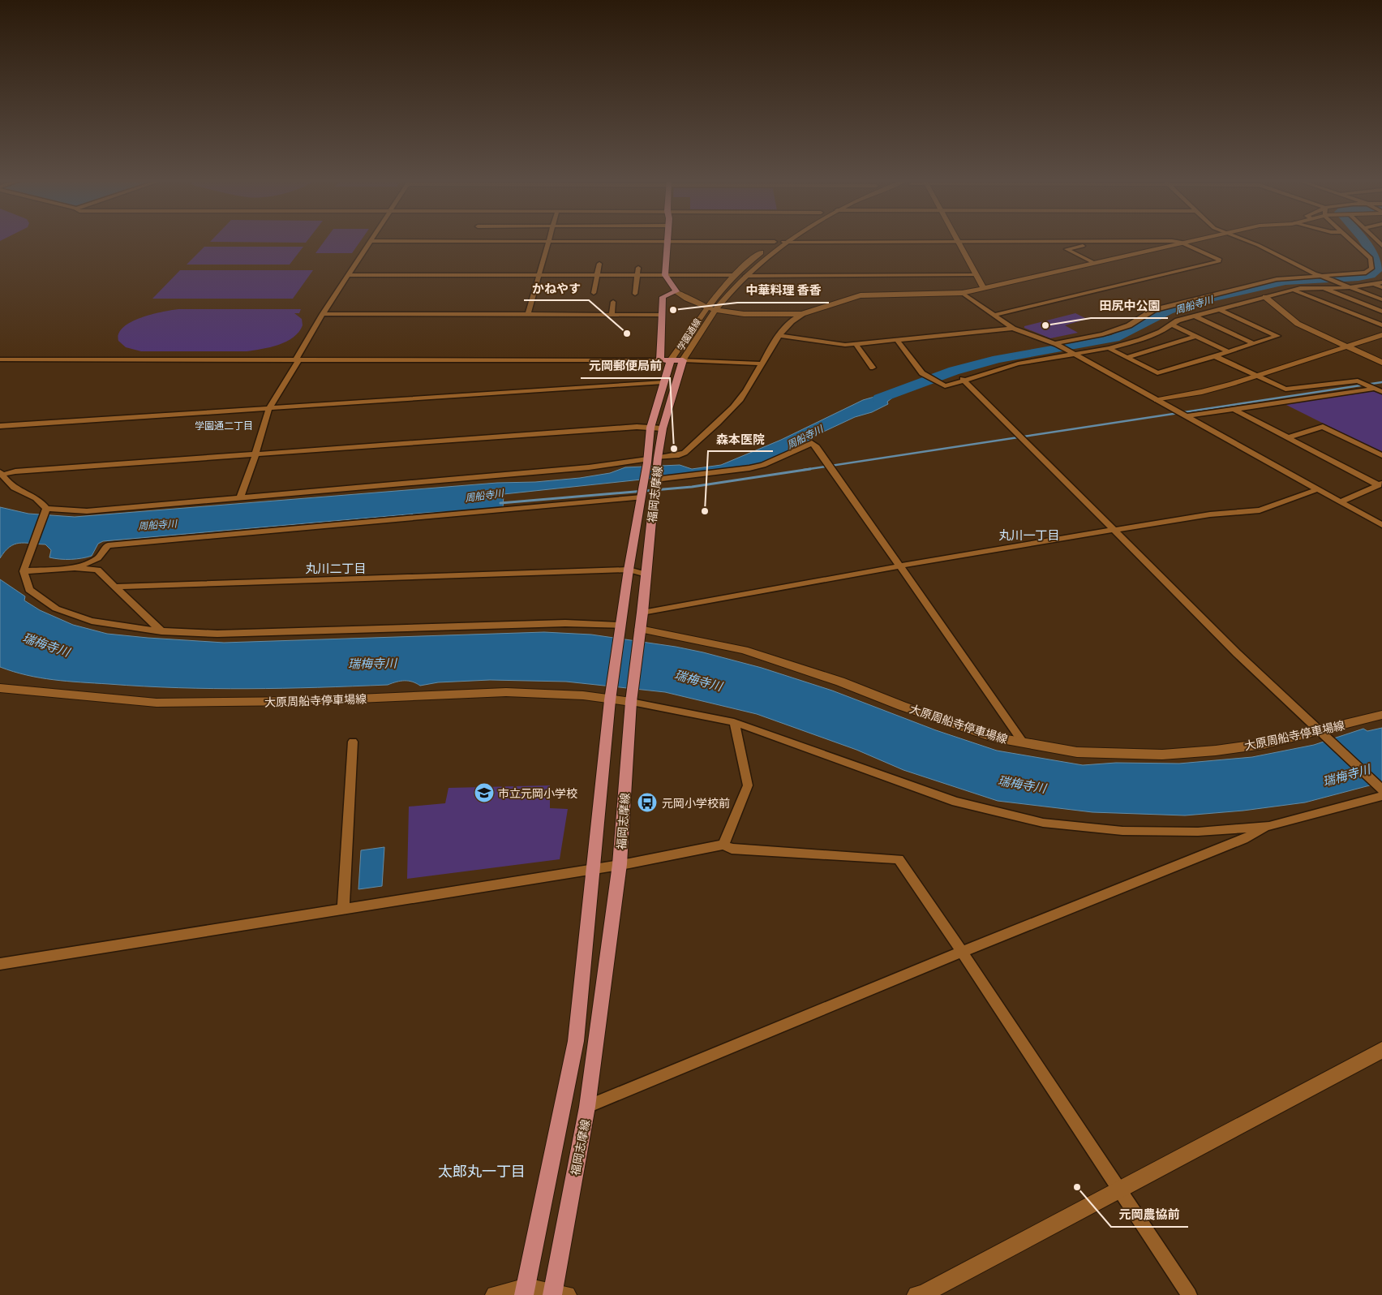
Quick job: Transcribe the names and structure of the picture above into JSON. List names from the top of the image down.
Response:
{
  "streets": {
    "main road": ["福岡志摩線"],
    "street": ["学園通線", "大原周船寺停車場線"]
  },
  "crossings": [
    ["学園通線", "福岡志摩線"],
    ["福岡志摩線", "大原周船寺停車場線"]
  ],
  "districts": [
    "学園通二丁目",
    "丸川一丁目",
    "丸川二丁目",
    "太郎丸一丁目"
  ],
  "water": ["周船寺川", "瑞梅寺川"],
  "places": {
    "other": [
      "中華料理 香香",
      "田尻中公園",
      "かねやす",
      "元岡郵便局前",
      "森本医院",
      "元岡農協前"
    ],
    "school or university": ["市立元岡小学校"],
    "bus stop": ["元岡小学校前"]
  }
}
